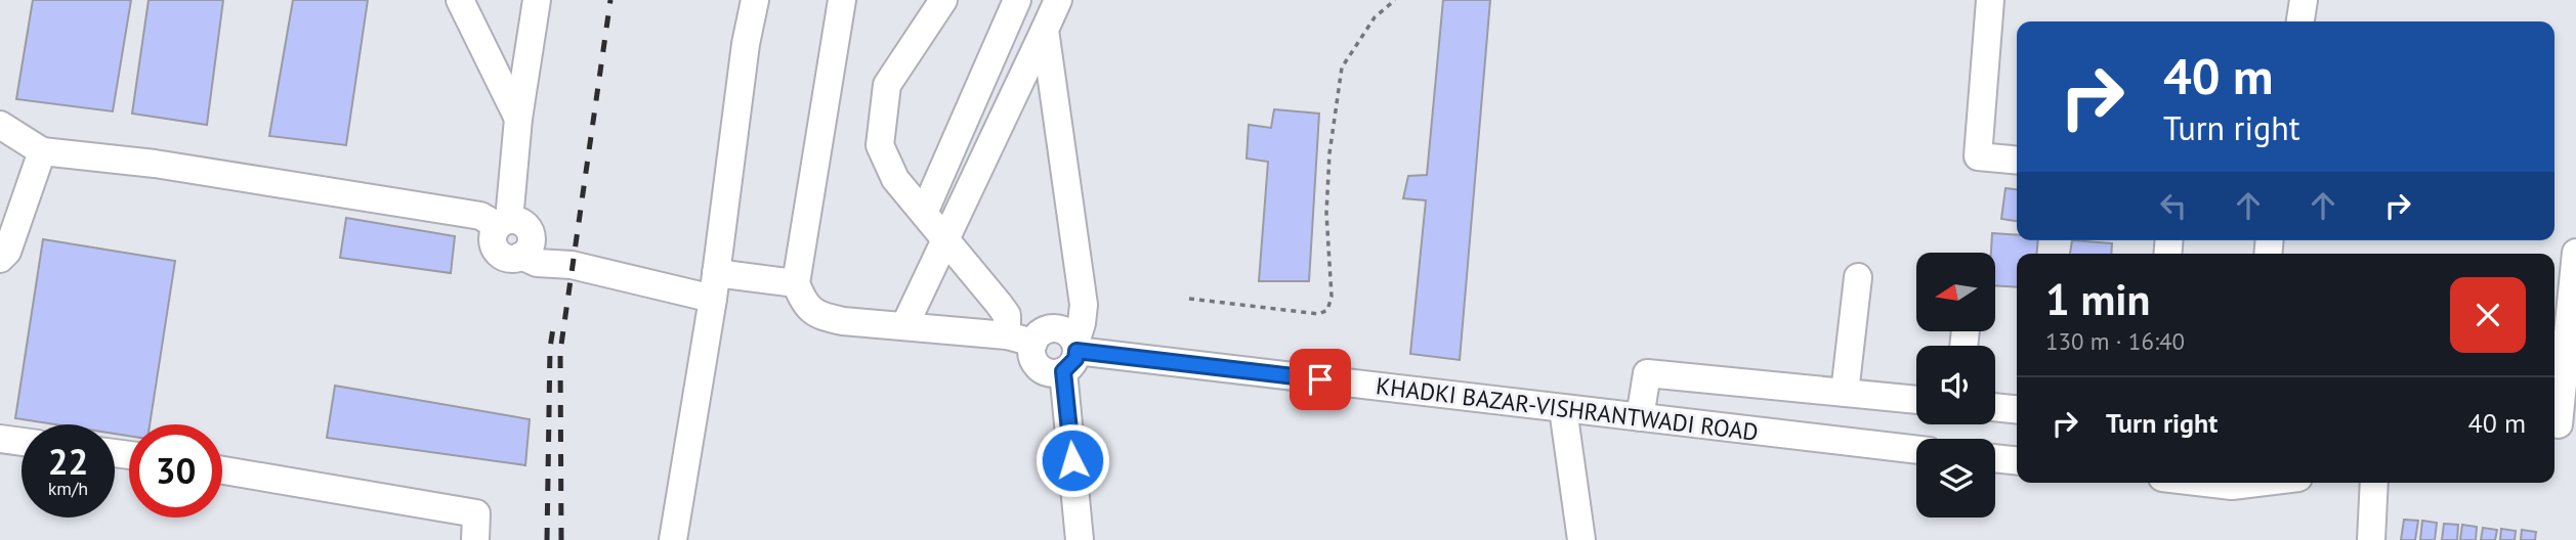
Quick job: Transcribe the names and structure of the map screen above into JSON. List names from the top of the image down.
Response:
{
  "streets": {
    "street": ["KHADKI BAZAR-VISHRANTWADI ROAD"]
  },
  "north": "left",
  "page": {
    "turn": ["40 m", "Turn right"],
    "heading": ["1 min", "130 m · 16:40"],
    "list": [
      {
        "name": "Turn right",
        "value": "40 m"
      }
    ],
    "speed": "22 km/h",
    "limit": "30"
  }
}
